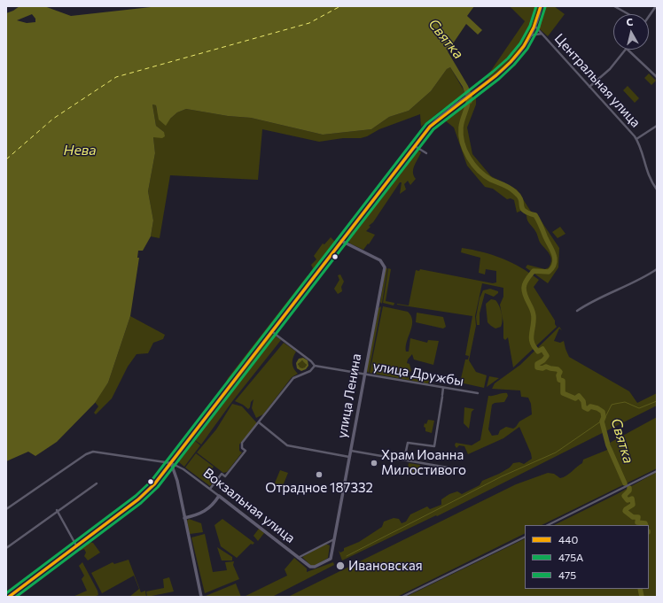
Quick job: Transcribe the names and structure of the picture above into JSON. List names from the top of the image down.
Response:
{
  "streets": {
    "street": [
      "Центральная улица",
      "улица Дружбы",
      "улица Ленина",
      "Вокзальная улица"
    ]
  },
  "crossings": [
    ["улица Дружбы", "улица Ленина"],
    ["улица Ленина", "Вокзальная улица"]
  ],
  "water": ["Святка", "Нева"],
  "places": ["Храм Иоанна Милостивого", "Отрадное 187332", "Ивановская"],
  "lines": ["transit line 440", "transit line 475", "transit line 475А"],
  "legend": ["440", "475А", "475"],
  "north": "top"
}
